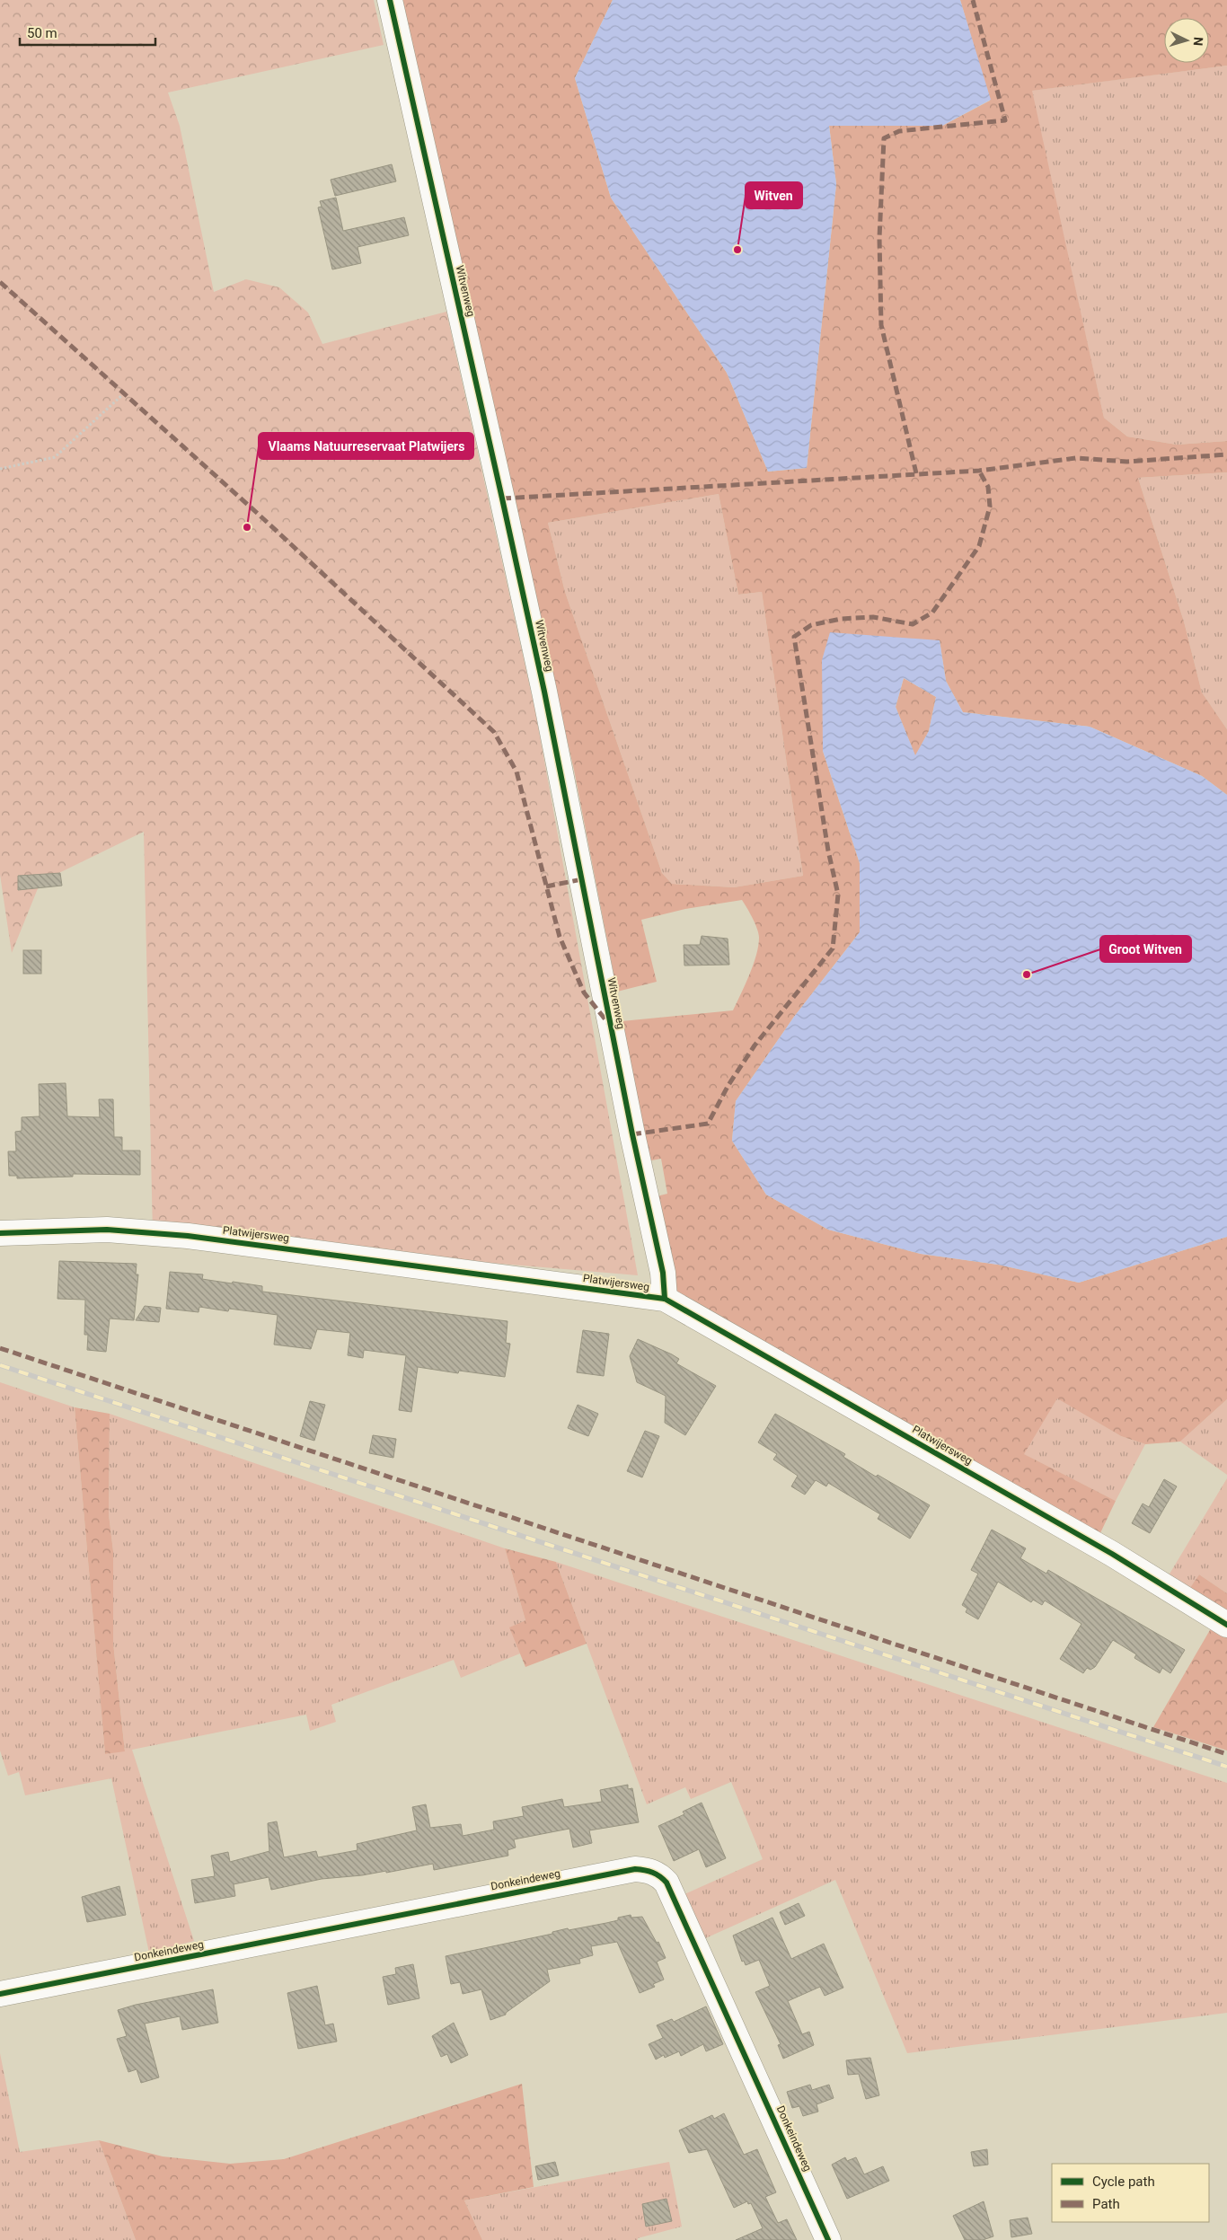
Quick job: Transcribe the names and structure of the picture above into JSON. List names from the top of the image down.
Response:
{
  "streets": {
    "street": ["Witvenweg", "Platwijersweg", "Donkeindeweg"]
  },
  "crossings": [
    ["Witvenweg", "Platwijersweg"]
  ],
  "places": ["Witven", "Vlaams Natuurreservaat Platwijers", "Groot Witven"],
  "legend": ["Cycle path", "Path"],
  "scale_bar": "50 m",
  "north": "right"
}
